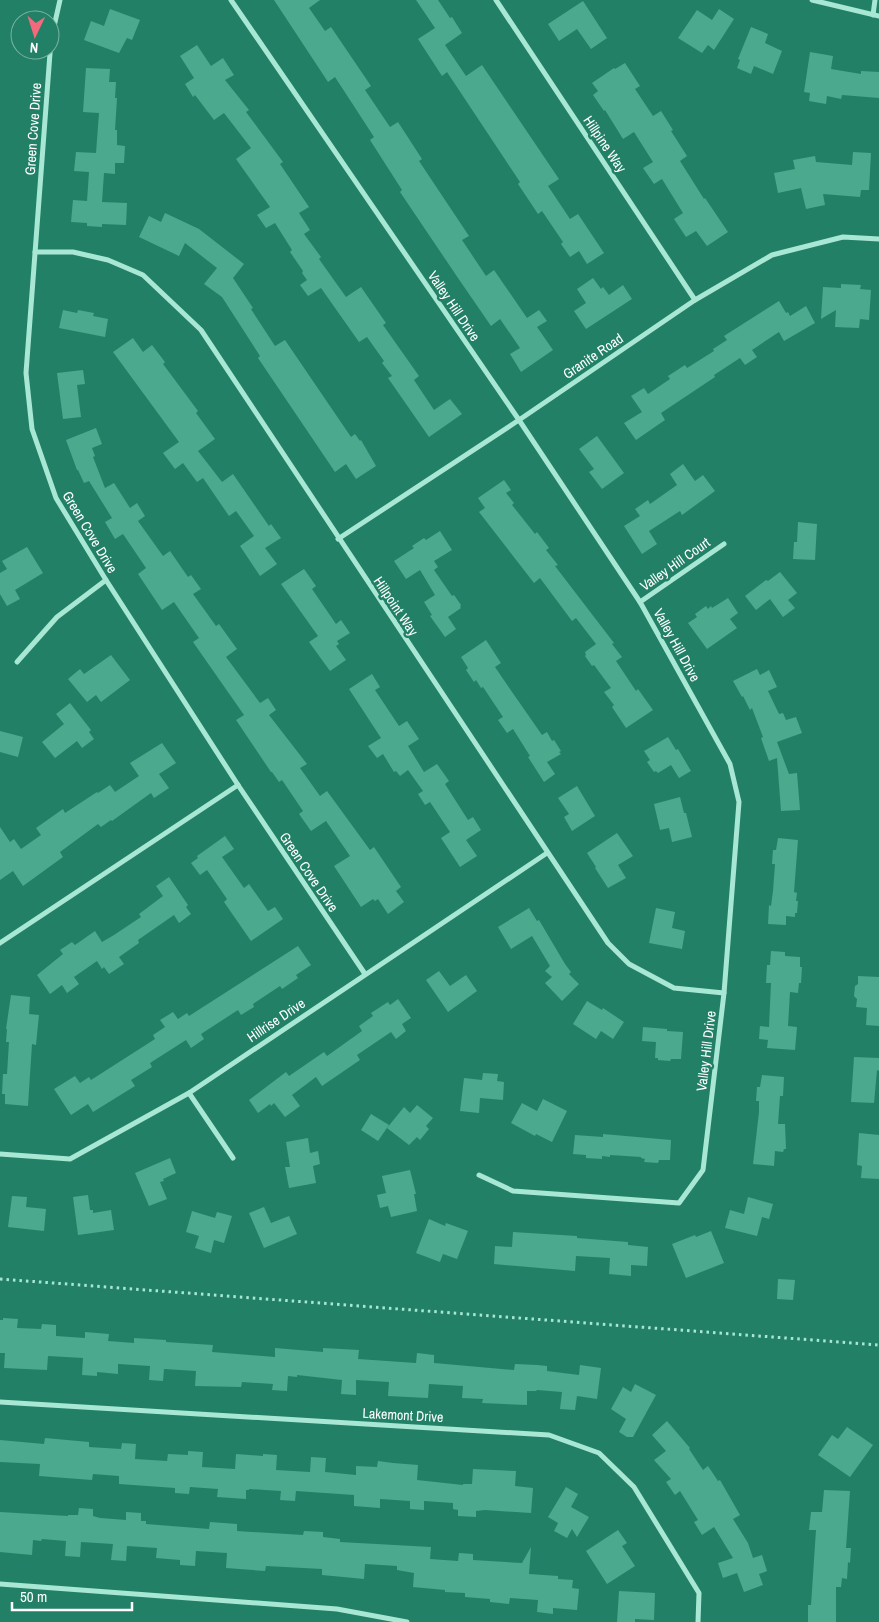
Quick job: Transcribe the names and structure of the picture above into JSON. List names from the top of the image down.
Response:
{
  "streets": {
    "street": [
      "Green Cove Drive",
      "Hillpine Way",
      "Valley Hill Drive",
      "Granite Road",
      "Valley Hill Court",
      "Hillpoint Way",
      "Hillrise Drive",
      "Lakemont Drive"
    ]
  },
  "crossings": [
    ["Green Cove Drive", "Hillpoint Way"],
    ["Green Cove Drive", "Hillrise Drive"],
    ["Hillpine Way", "Granite Road"],
    ["Valley Hill Drive", "Granite Road"],
    ["Valley Hill Drive", "Valley Hill Court"],
    ["Valley Hill Drive", "Hillpoint Way"],
    ["Granite Road", "Hillpoint Way"],
    ["Hillpoint Way", "Hillrise Drive"]
  ],
  "scale_bar": "50 m",
  "north": "bottom"
}
